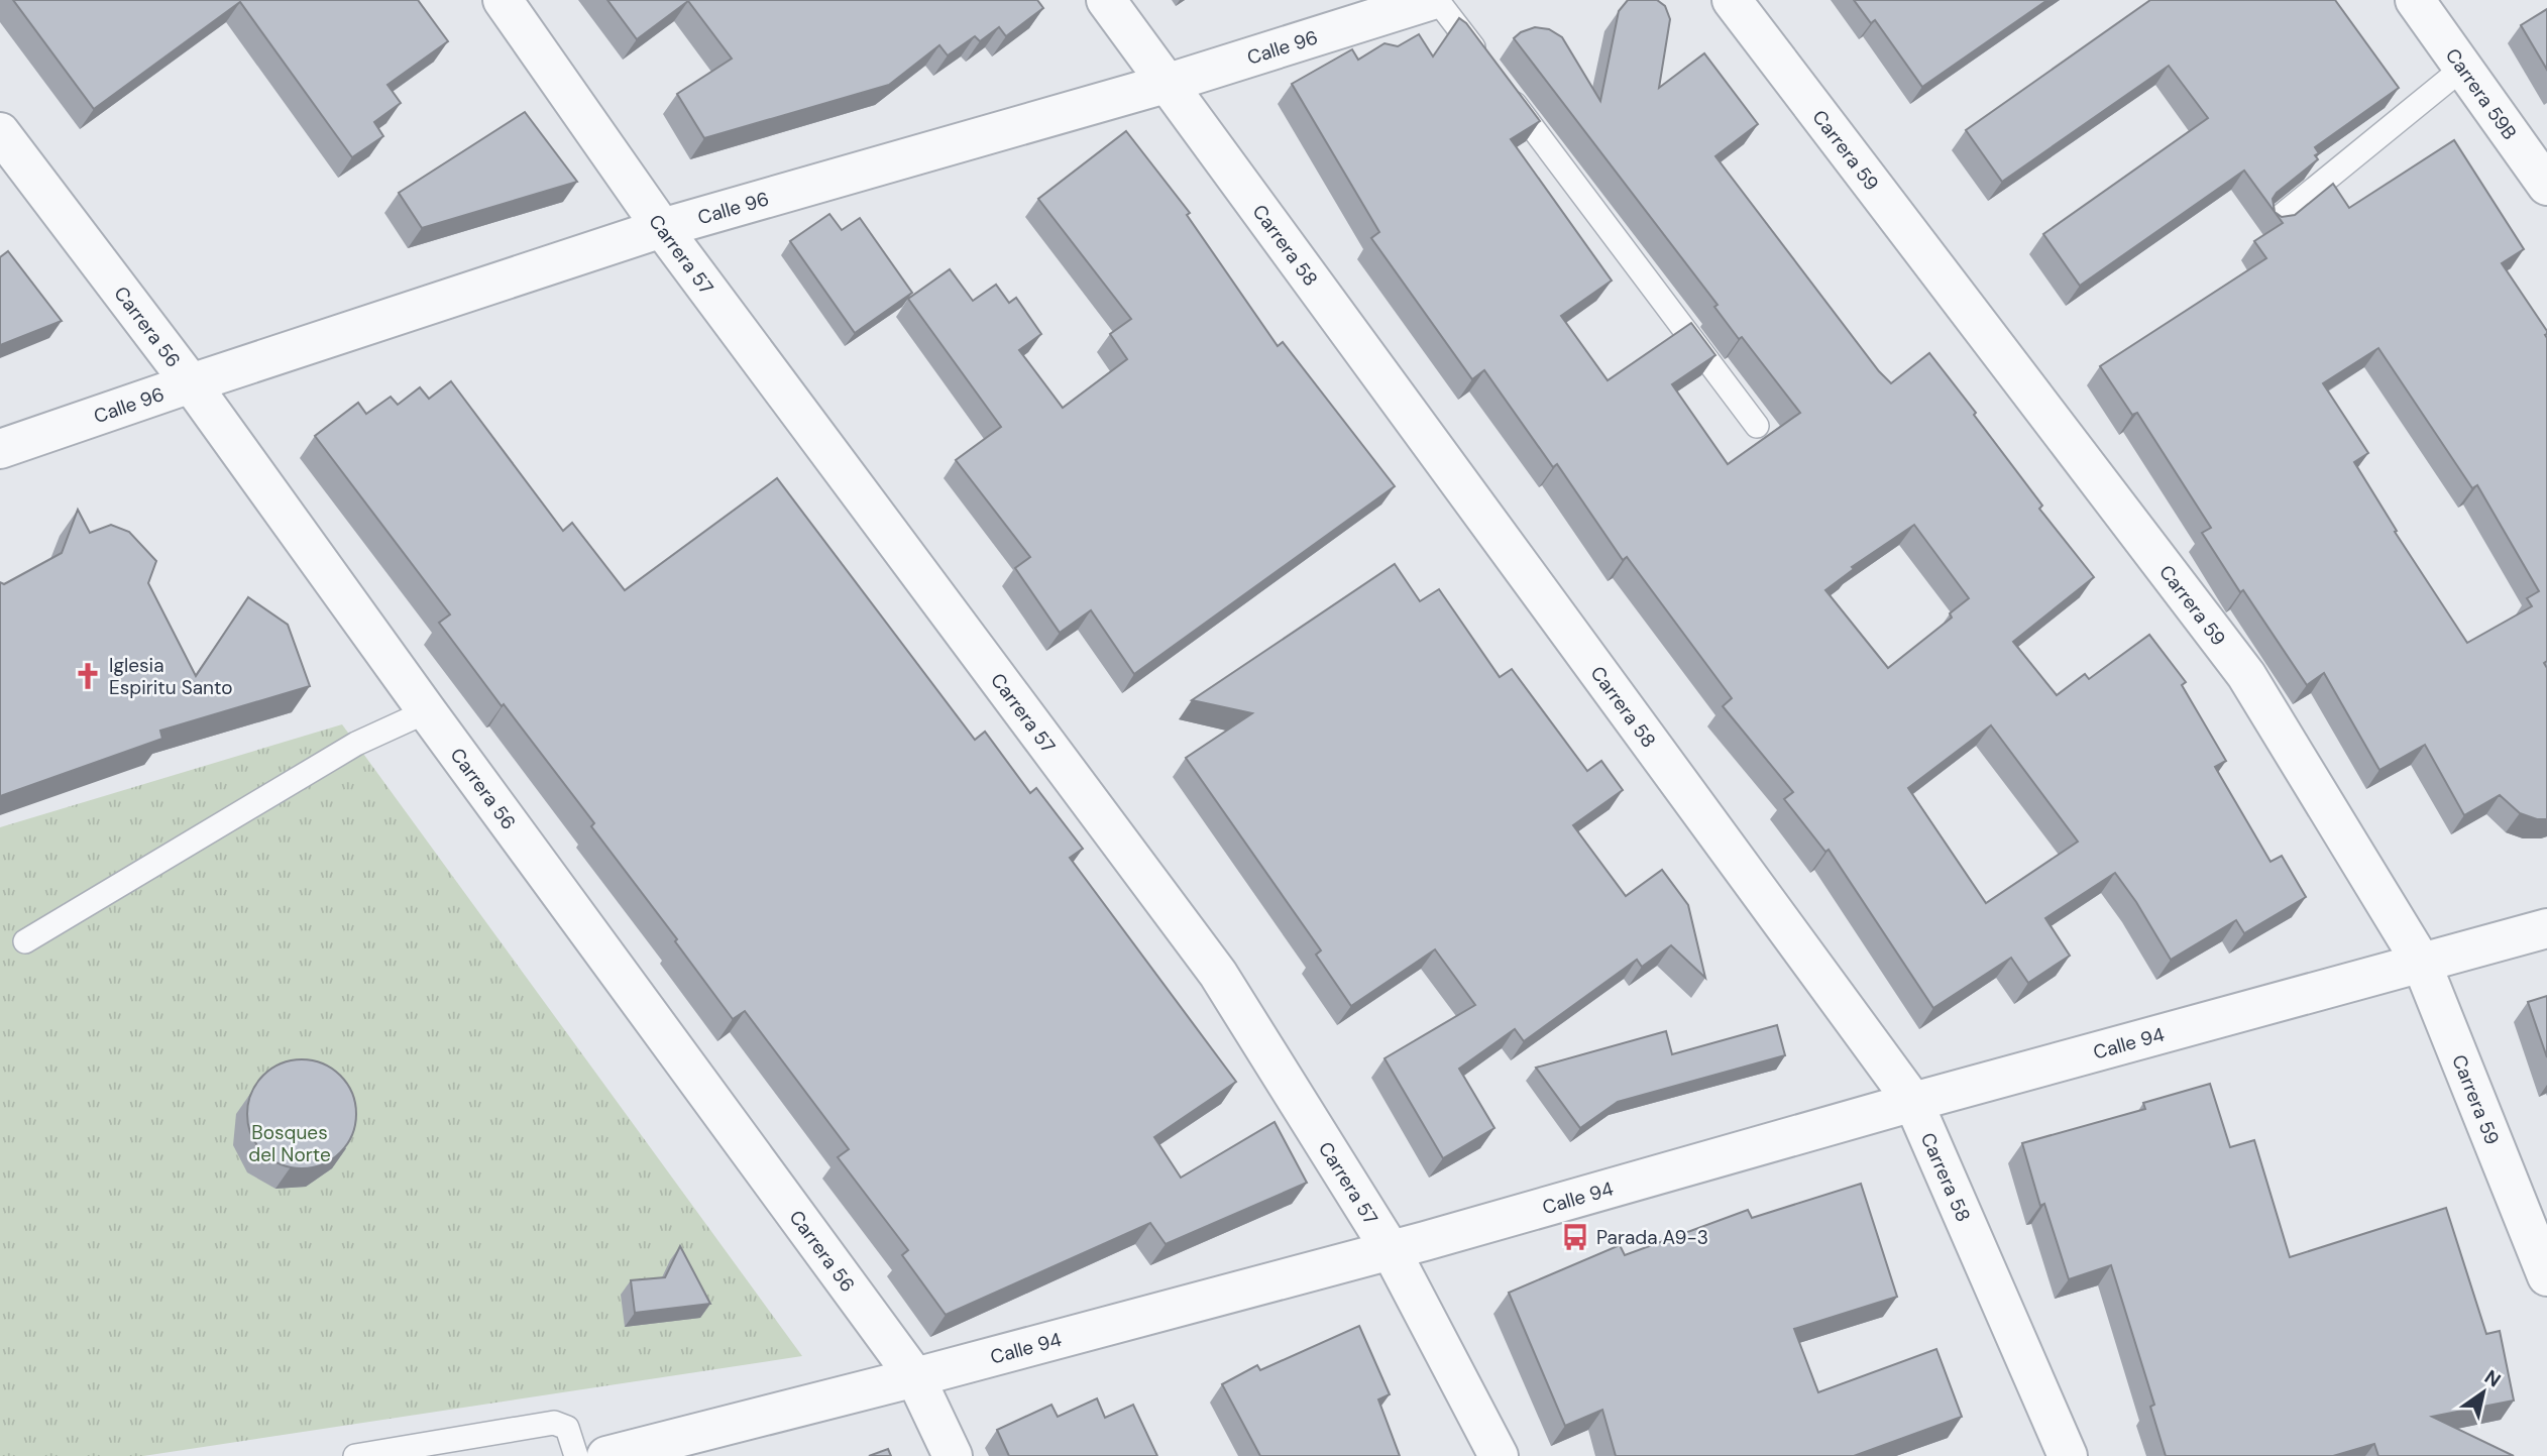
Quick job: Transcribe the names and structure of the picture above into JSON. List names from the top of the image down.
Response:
{
  "streets": {
    "street": [
      "Calle 96",
      "Carrera 59B",
      "Carrera 59",
      "Carrera 58",
      "Carrera 57",
      "Carrera 56",
      "Calle 94"
    ]
  },
  "crossings": [
    ["Calle 96", "Carrera 58"],
    ["Calle 96", "Carrera 57"],
    ["Calle 96", "Carrera 56"],
    ["Carrera 59", "Calle 94"],
    ["Carrera 58", "Calle 94"],
    ["Carrera 57", "Calle 94"],
    ["Carrera 56", "Calle 94"]
  ],
  "parks": ["Bosques del Norte"],
  "places": {
    "church": ["Iglesia Espiritu Santo"],
    "bus stop": ["Parada A9-3"]
  },
  "north": "top right"
}
